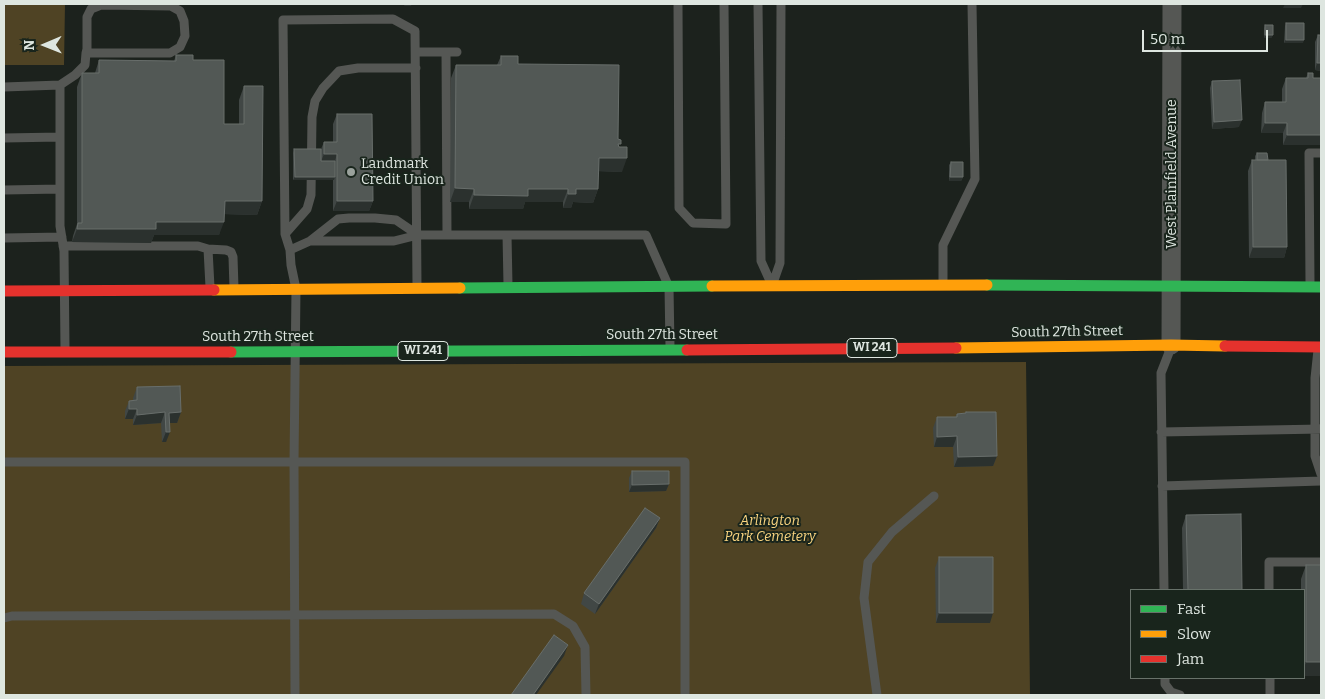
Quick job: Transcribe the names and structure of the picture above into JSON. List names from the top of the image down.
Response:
{
  "streets": {
    "main road": ["South 27th Street", "WI 241"],
    "street": ["West Plainfield Avenue"]
  },
  "crossings": [
    ["West Plainfield Avenue", "South 27th Street"]
  ],
  "parks": ["Arlington Park Cemetery"],
  "places": ["Landmark Credit Union"],
  "legend": ["Fast", "Slow", "Jam"],
  "scale_bar": "50 m",
  "north": "left"
}
